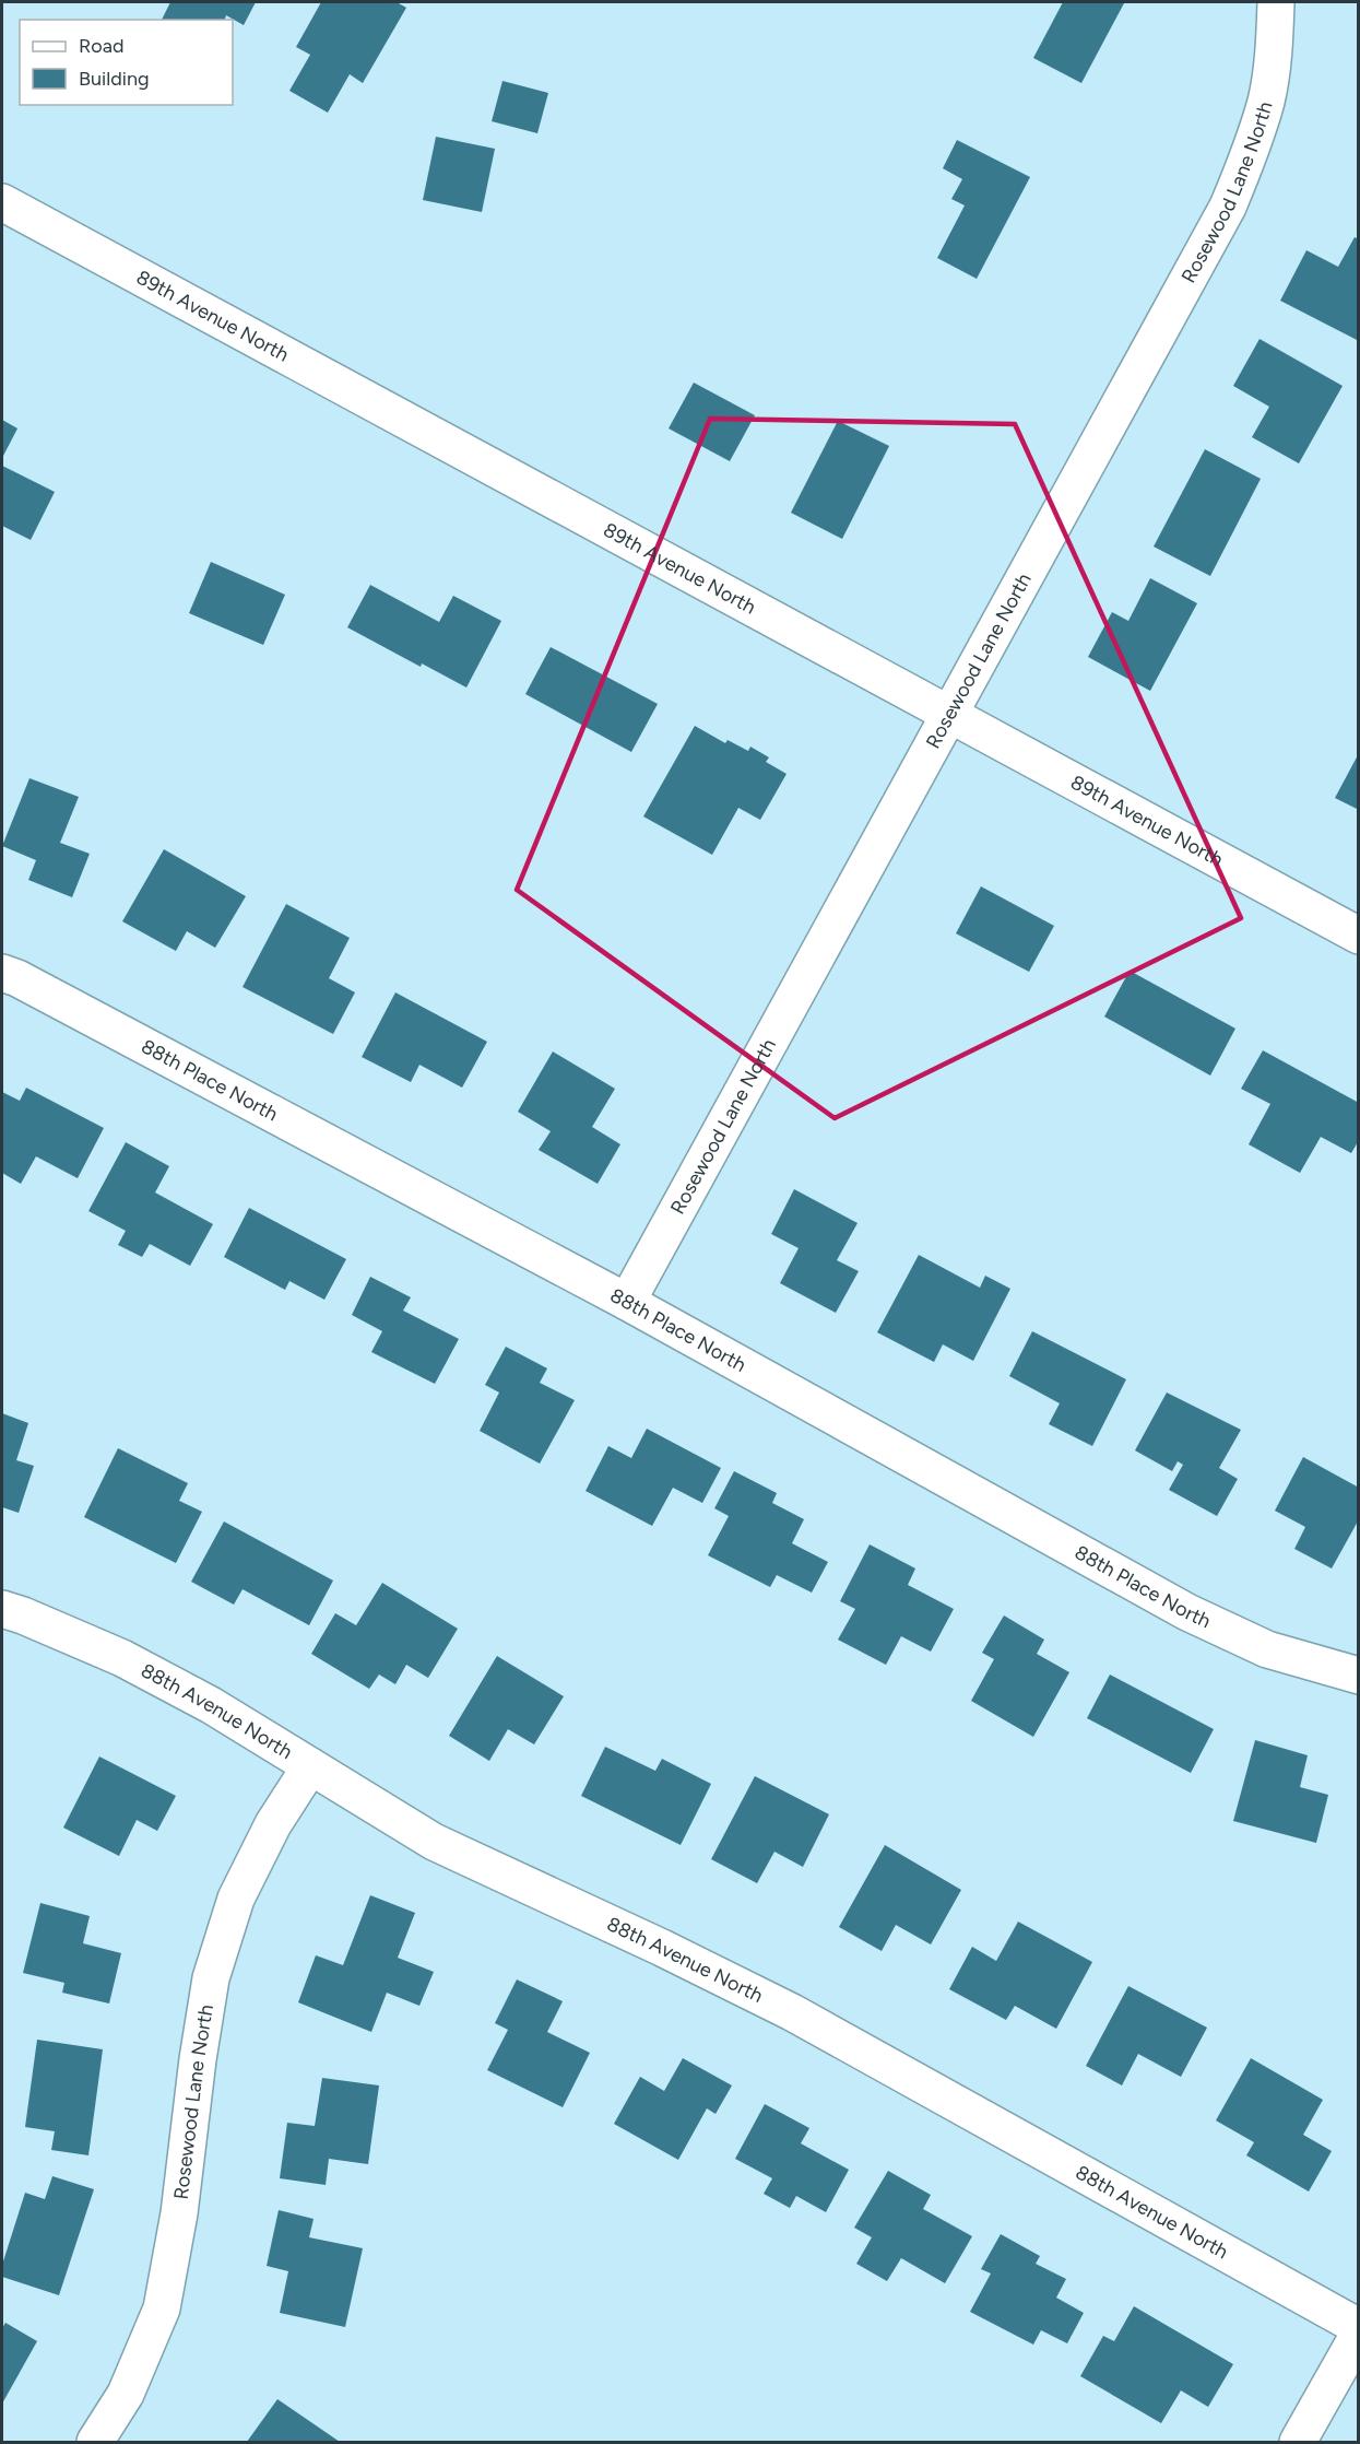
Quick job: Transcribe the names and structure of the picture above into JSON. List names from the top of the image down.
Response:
{
  "streets": {
    "street": [
      "Rosewood Lane North",
      "89th Avenue North",
      "88th Place North",
      "88th Avenue North"
    ]
  },
  "crossings": [
    ["Rosewood Lane North", "89th Avenue North"],
    ["Rosewood Lane North", "88th Place North"],
    ["Rosewood Lane North", "88th Avenue North"]
  ],
  "legend": ["Road", "Building"]
}
